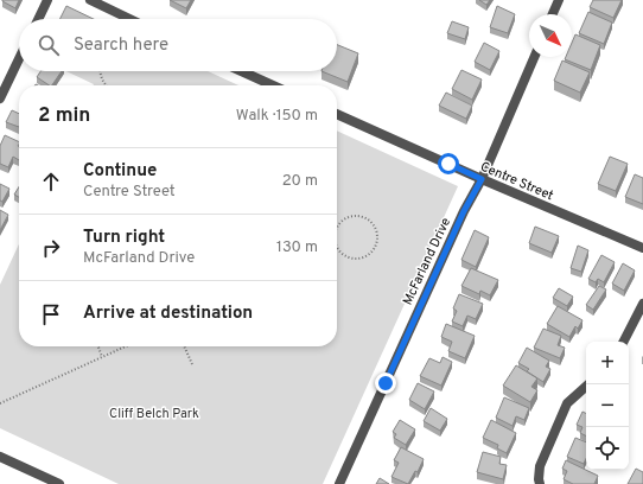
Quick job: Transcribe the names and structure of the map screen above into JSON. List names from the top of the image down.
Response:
{
  "streets": {
    "street": ["Centre Street", "McFarland Drive"]
  },
  "crossings": [
    ["Centre Street", "McFarland Drive"]
  ],
  "parks": ["Cliff Belch Park"],
  "north": "bottom right",
  "page": {
    "search": "Search here",
    "heading": ["2 min", "Walk · 150 m"],
    "list": [
      ["Continue", "Centre Street", "20 m"],
      ["Turn right", "McFarland Drive", "130 m"],
      "Arrive at destination"
    ],
    "map_buttons": ["+", "−"]
  }
}
